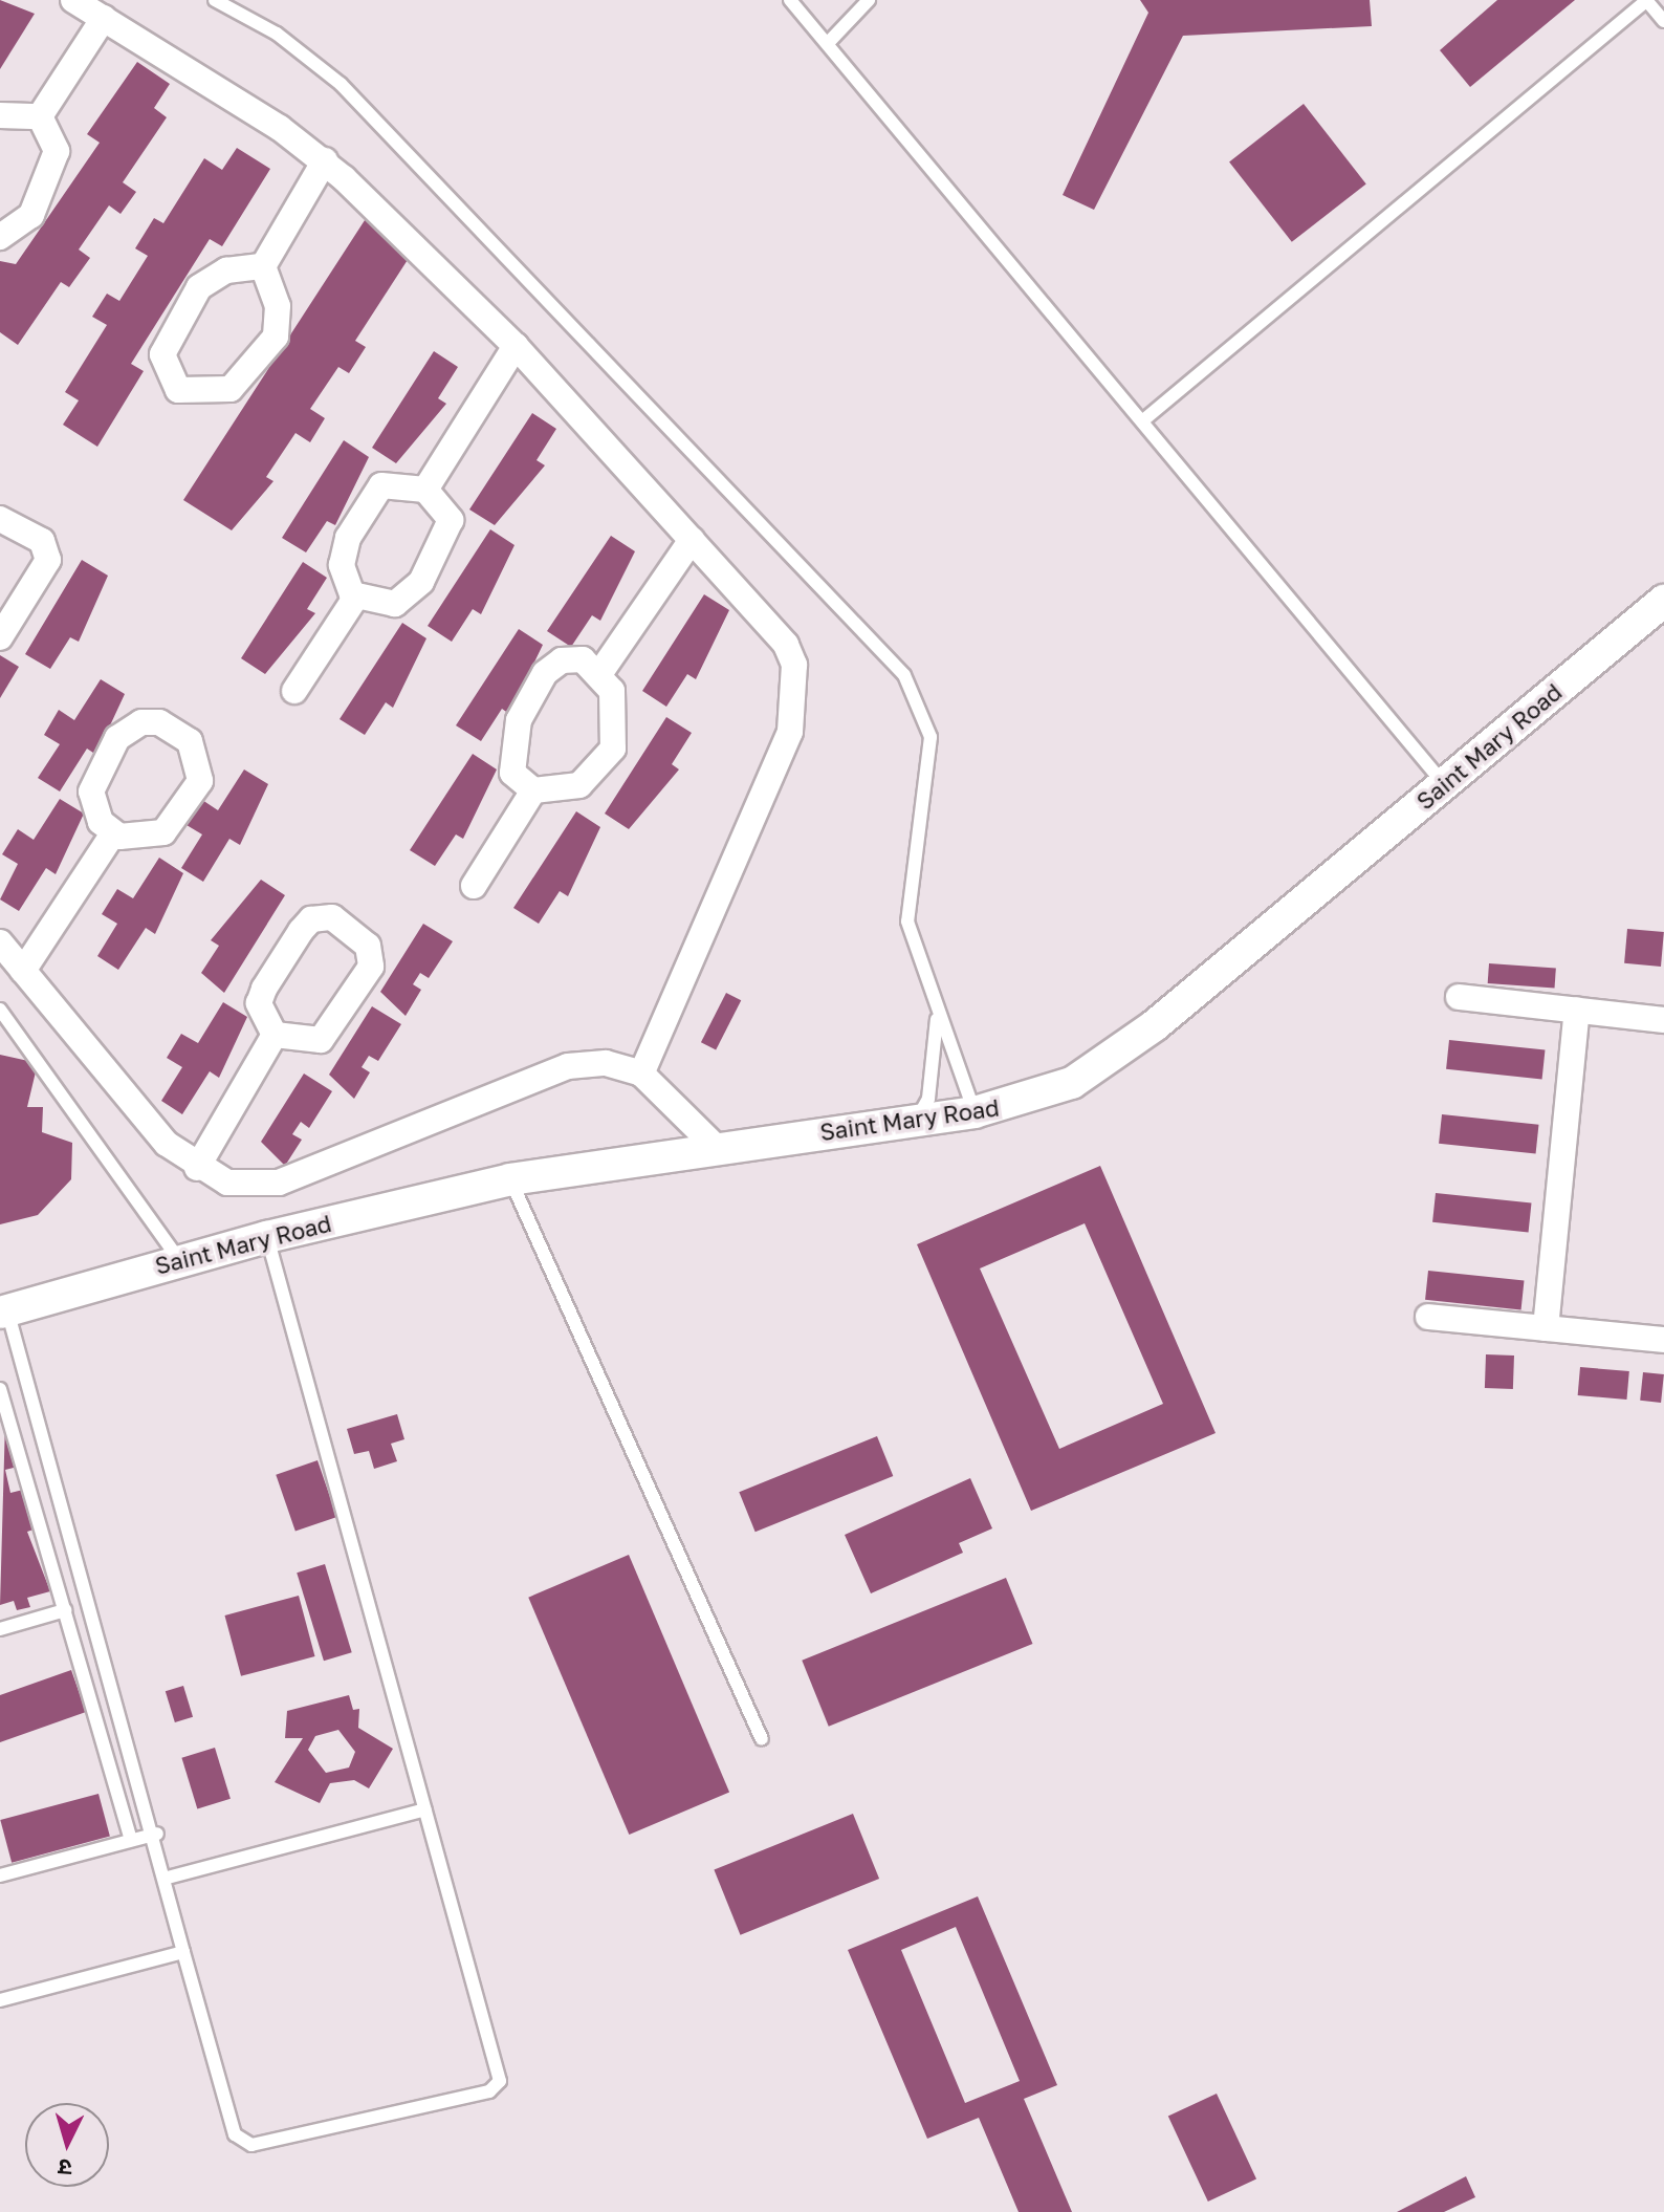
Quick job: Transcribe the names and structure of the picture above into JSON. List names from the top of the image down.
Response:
{
  "streets": {
    "street": ["Saint Mary Road"]
  },
  "north": "bottom"
}
